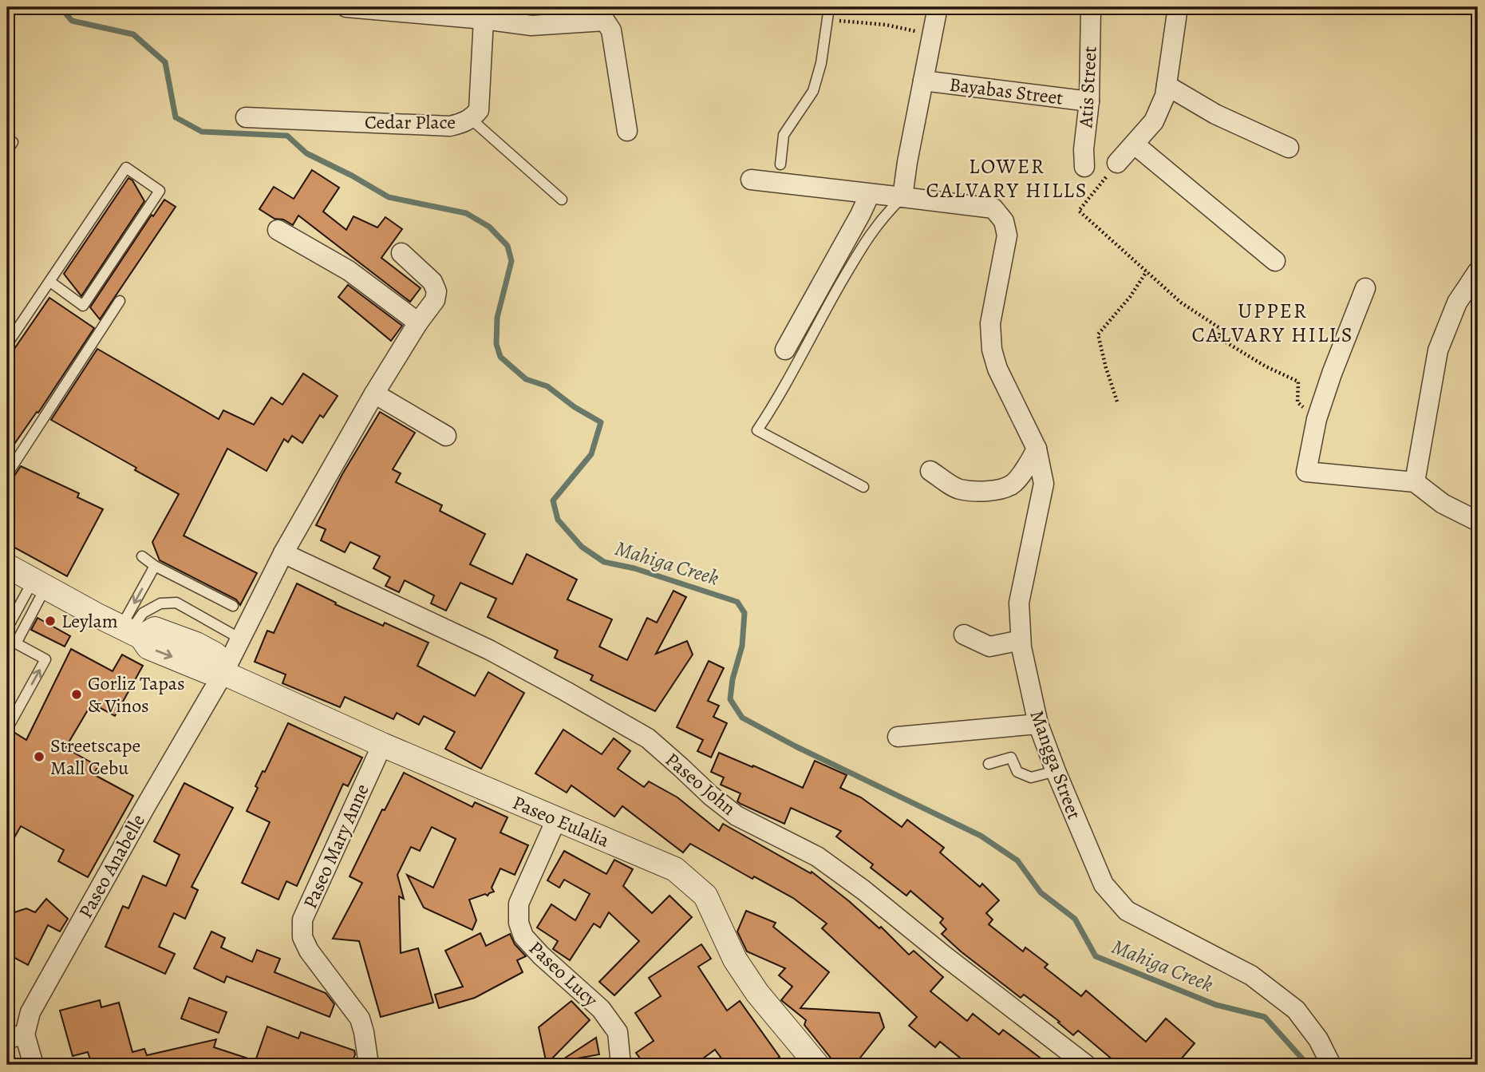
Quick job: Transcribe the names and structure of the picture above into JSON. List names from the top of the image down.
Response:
{
  "streets": {
    "street": [
      "Atis Street",
      "Bayabas Street",
      "Cedar Place",
      "Mangga Street",
      "Paseo John",
      "Paseo Eulalia",
      "Paseo Mary Anne",
      "Paseo Anabelle",
      "Paseo Lucy"
    ]
  },
  "crossings": [
    ["Atis Street", "Bayabas Street"],
    ["Paseo John", "Paseo Anabelle"],
    ["Paseo Eulalia", "Paseo Mary Anne"],
    ["Paseo Eulalia", "Paseo Anabelle"],
    ["Paseo Eulalia", "Paseo Lucy"]
  ],
  "districts": ["LOWER CALVARY HILLS", "UPPER CALVARY HILLS"],
  "water": ["Mahiga Creek"],
  "places": ["Leylam", "Gorliz Tapas & Vinos", "Streetscape Mall Cebu"]
}
